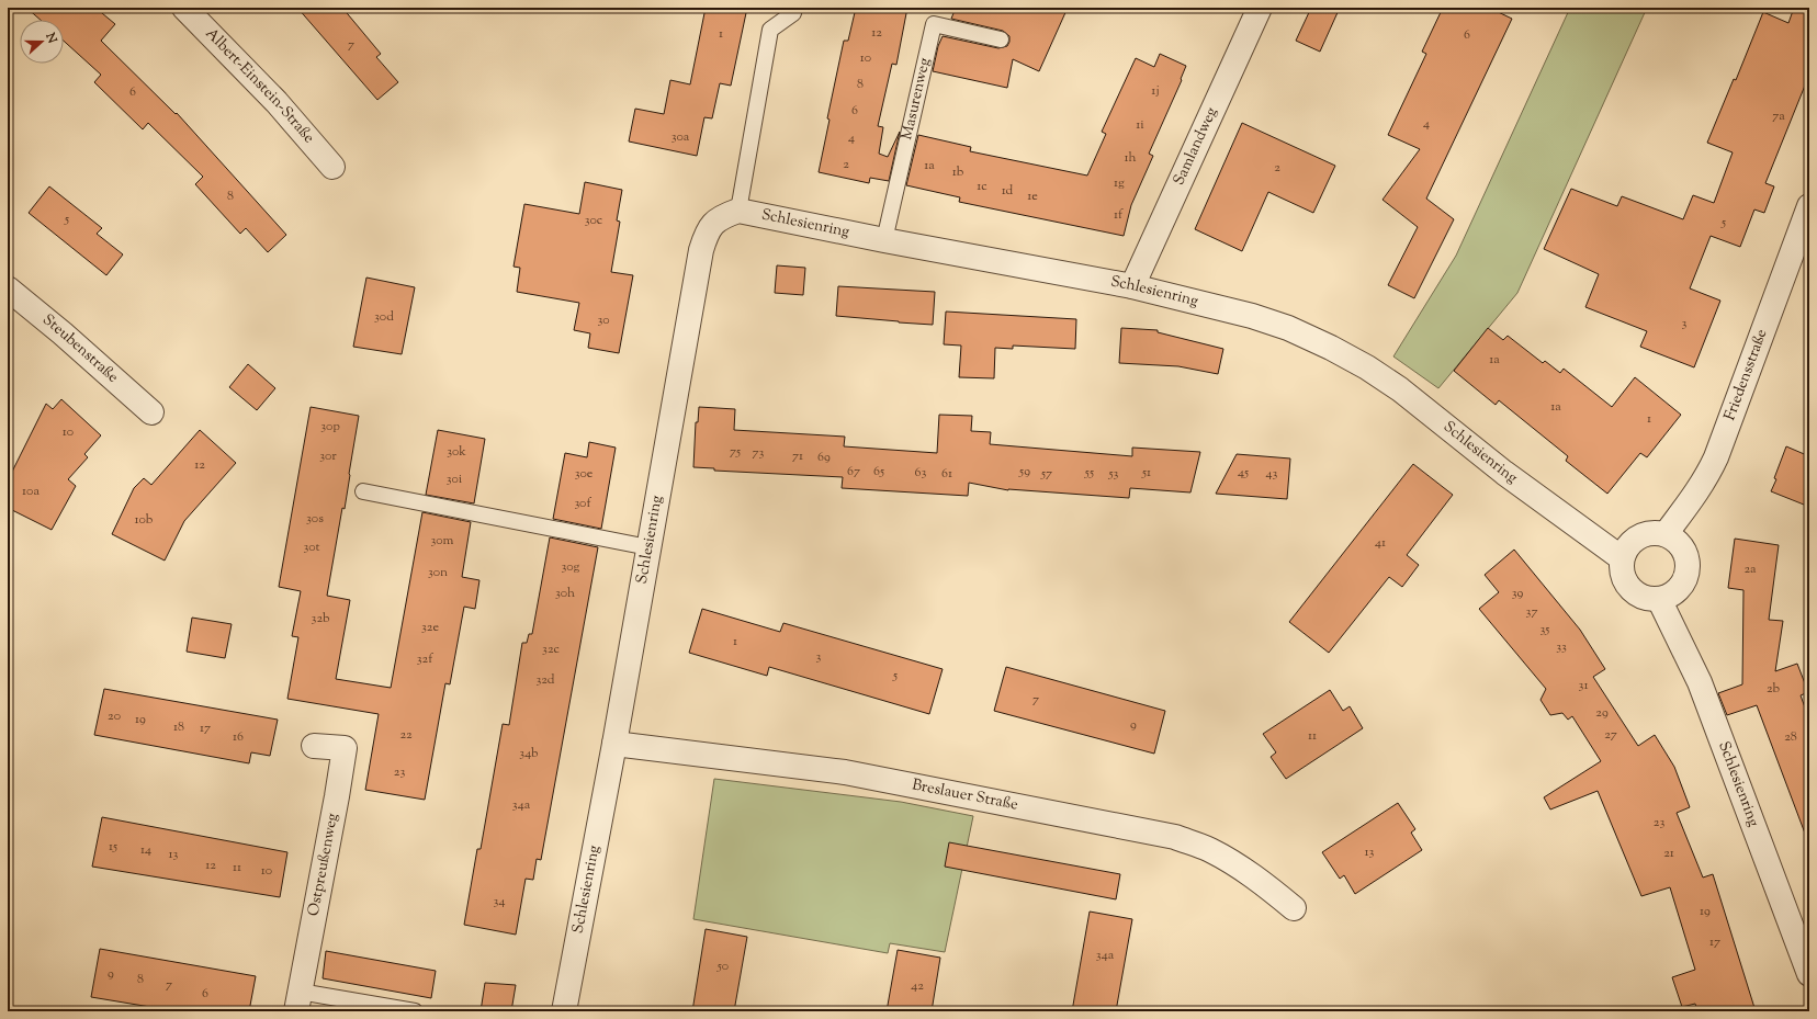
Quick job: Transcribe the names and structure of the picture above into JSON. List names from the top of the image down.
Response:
{
  "streets": {
    "street": [
      "Albert-Einstein-Straße",
      "Samlandweg",
      "Schlesienring",
      "Steubenstraße",
      "Friedensstraße",
      "Breslauer Straße",
      "Ostpreußenweg"
    ],
    "lane": ["Masurenweg"]
  },
  "crossings": [
    ["Masurenweg", "Schlesienring"],
    ["Samlandweg", "Schlesienring"],
    ["Schlesienring", "Friedensstraße"],
    ["Schlesienring", "Breslauer Straße"]
  ],
  "house_numbers": [
    "12",
    "1",
    "6",
    "7",
    "10",
    "8",
    "1j",
    "6",
    "6",
    "7a",
    "4",
    "1i",
    "30a",
    "4",
    "1h",
    "2",
    "1a",
    "2",
    "1b",
    "1g",
    "1c",
    "1d",
    "8",
    "1e",
    "1f",
    "5",
    "30c",
    "5",
    "30d",
    "30",
    "3",
    "1a",
    "1a",
    "1",
    "30p",
    "10",
    "30k",
    "75",
    "73",
    "30r",
    "71",
    "69",
    "12",
    "67",
    "65",
    "59",
    "63",
    "55",
    "51",
    "45",
    "30e",
    "61",
    "57",
    "53",
    "43",
    "30i",
    "10a",
    "30f",
    "30s",
    "10b",
    "30m",
    "41",
    "30t",
    "30g",
    "2a",
    "30n",
    "30h",
    "39",
    "37",
    "32b",
    "32e",
    "35",
    "1",
    "33",
    "32c",
    "3",
    "32f",
    "5",
    "32d",
    "31",
    "2b",
    "7",
    "29",
    "20",
    "19",
    "9",
    "18",
    "17",
    "22",
    "27",
    "11",
    "16",
    "28",
    "34b",
    "23",
    "34a",
    "23",
    "15",
    "14",
    "13",
    "21",
    "13",
    "12",
    "11",
    "10",
    "34",
    "19",
    "17",
    "34a",
    "50",
    "9",
    "8",
    "7",
    "42",
    "6"
  ],
  "north": "right"
}
